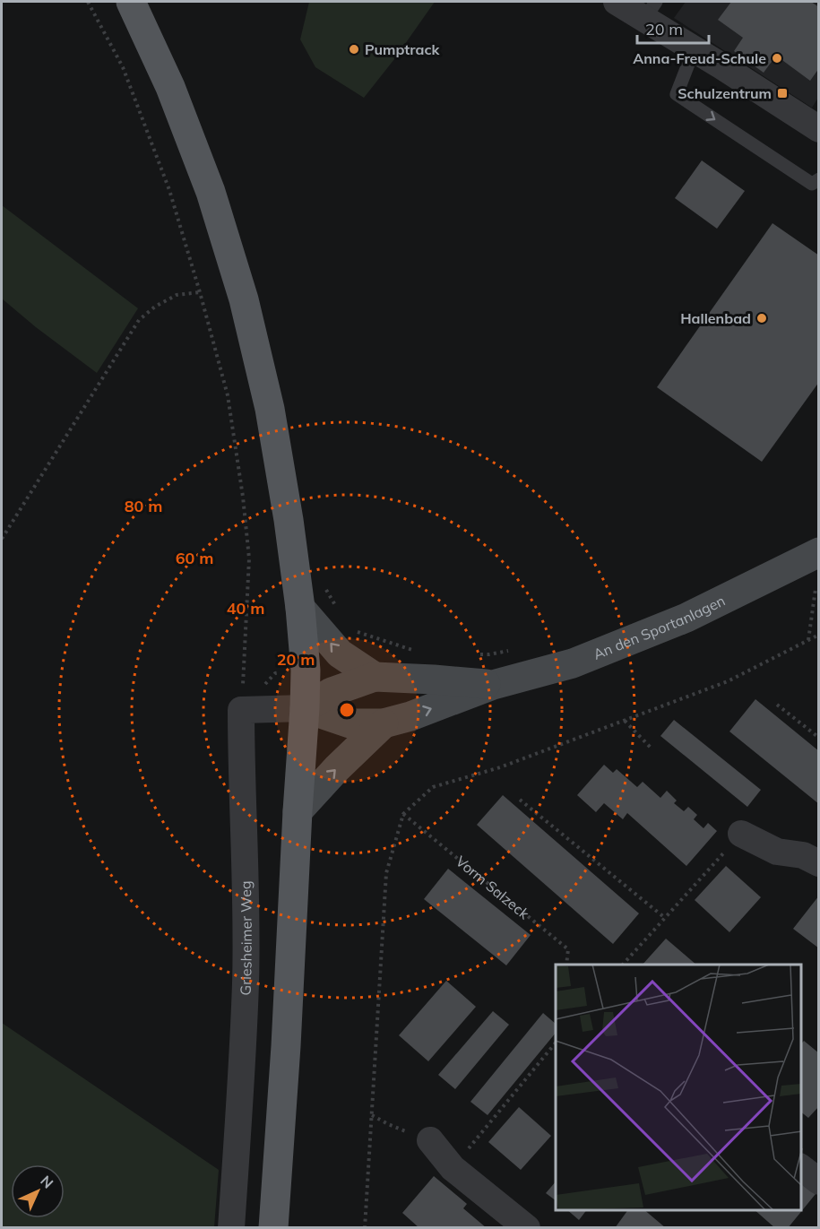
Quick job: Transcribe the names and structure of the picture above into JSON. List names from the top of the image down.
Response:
{
  "streets": {
    "main road": ["An den Sportanlagen"],
    "street": ["Griesheimer Weg"],
    "path": ["Vorm Salzeck"]
  },
  "places": {
    "other": ["Pumptrack", "Anna-Freud-Schule", "Hallenbad"],
    "transit": ["Schulzentrum"]
  },
  "scale_bar": "20 m",
  "north": "top right",
  "rings": [
    "80 m",
    "60 m",
    "40 m",
    "20 m"
  ]
}
